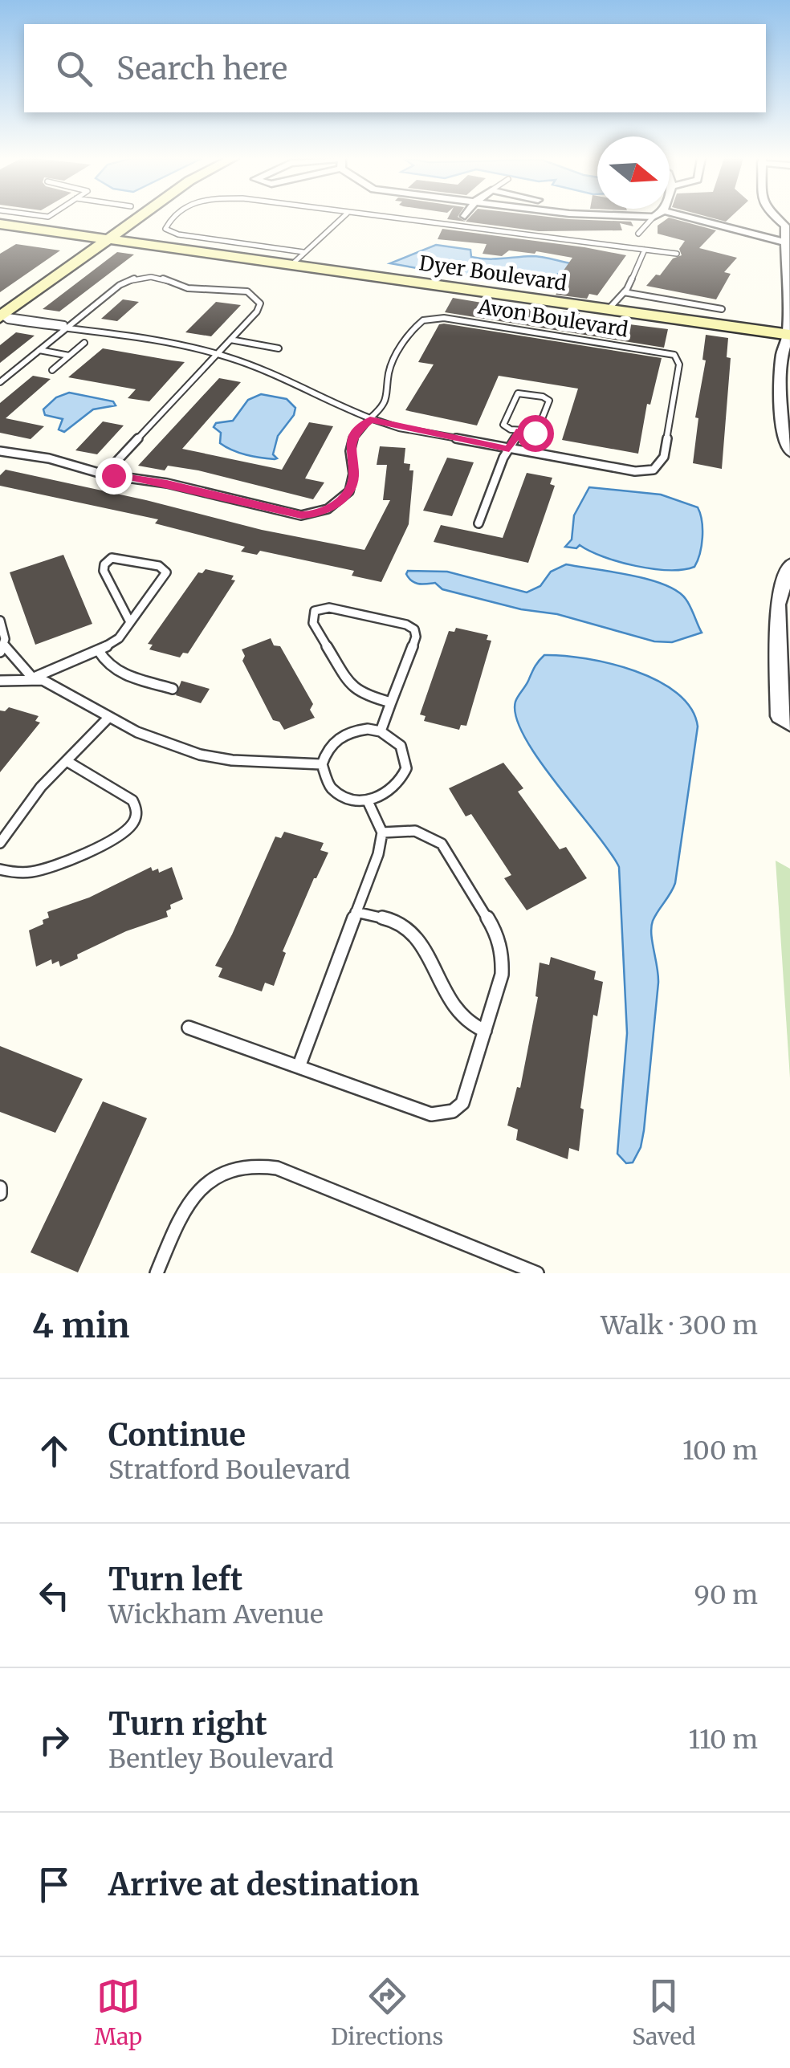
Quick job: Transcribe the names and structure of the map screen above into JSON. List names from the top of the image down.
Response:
{
  "streets": {
    "main road": ["Dyer Boulevard"],
    "lane": ["Avon Boulevard"]
  },
  "north": "right",
  "page": {
    "search": "Search here",
    "heading": ["4 min", "Walk · 300 m"],
    "list": [
      ["Continue", "Stratford Boulevard", "100 m"],
      ["Turn left", "Wickham Avenue", "90 m"],
      ["Turn right", "Bentley Boulevard", "110 m"],
      "Arrive at destination"
    ],
    "nav": ["Map", "Directions", "Saved"]
  }
}
